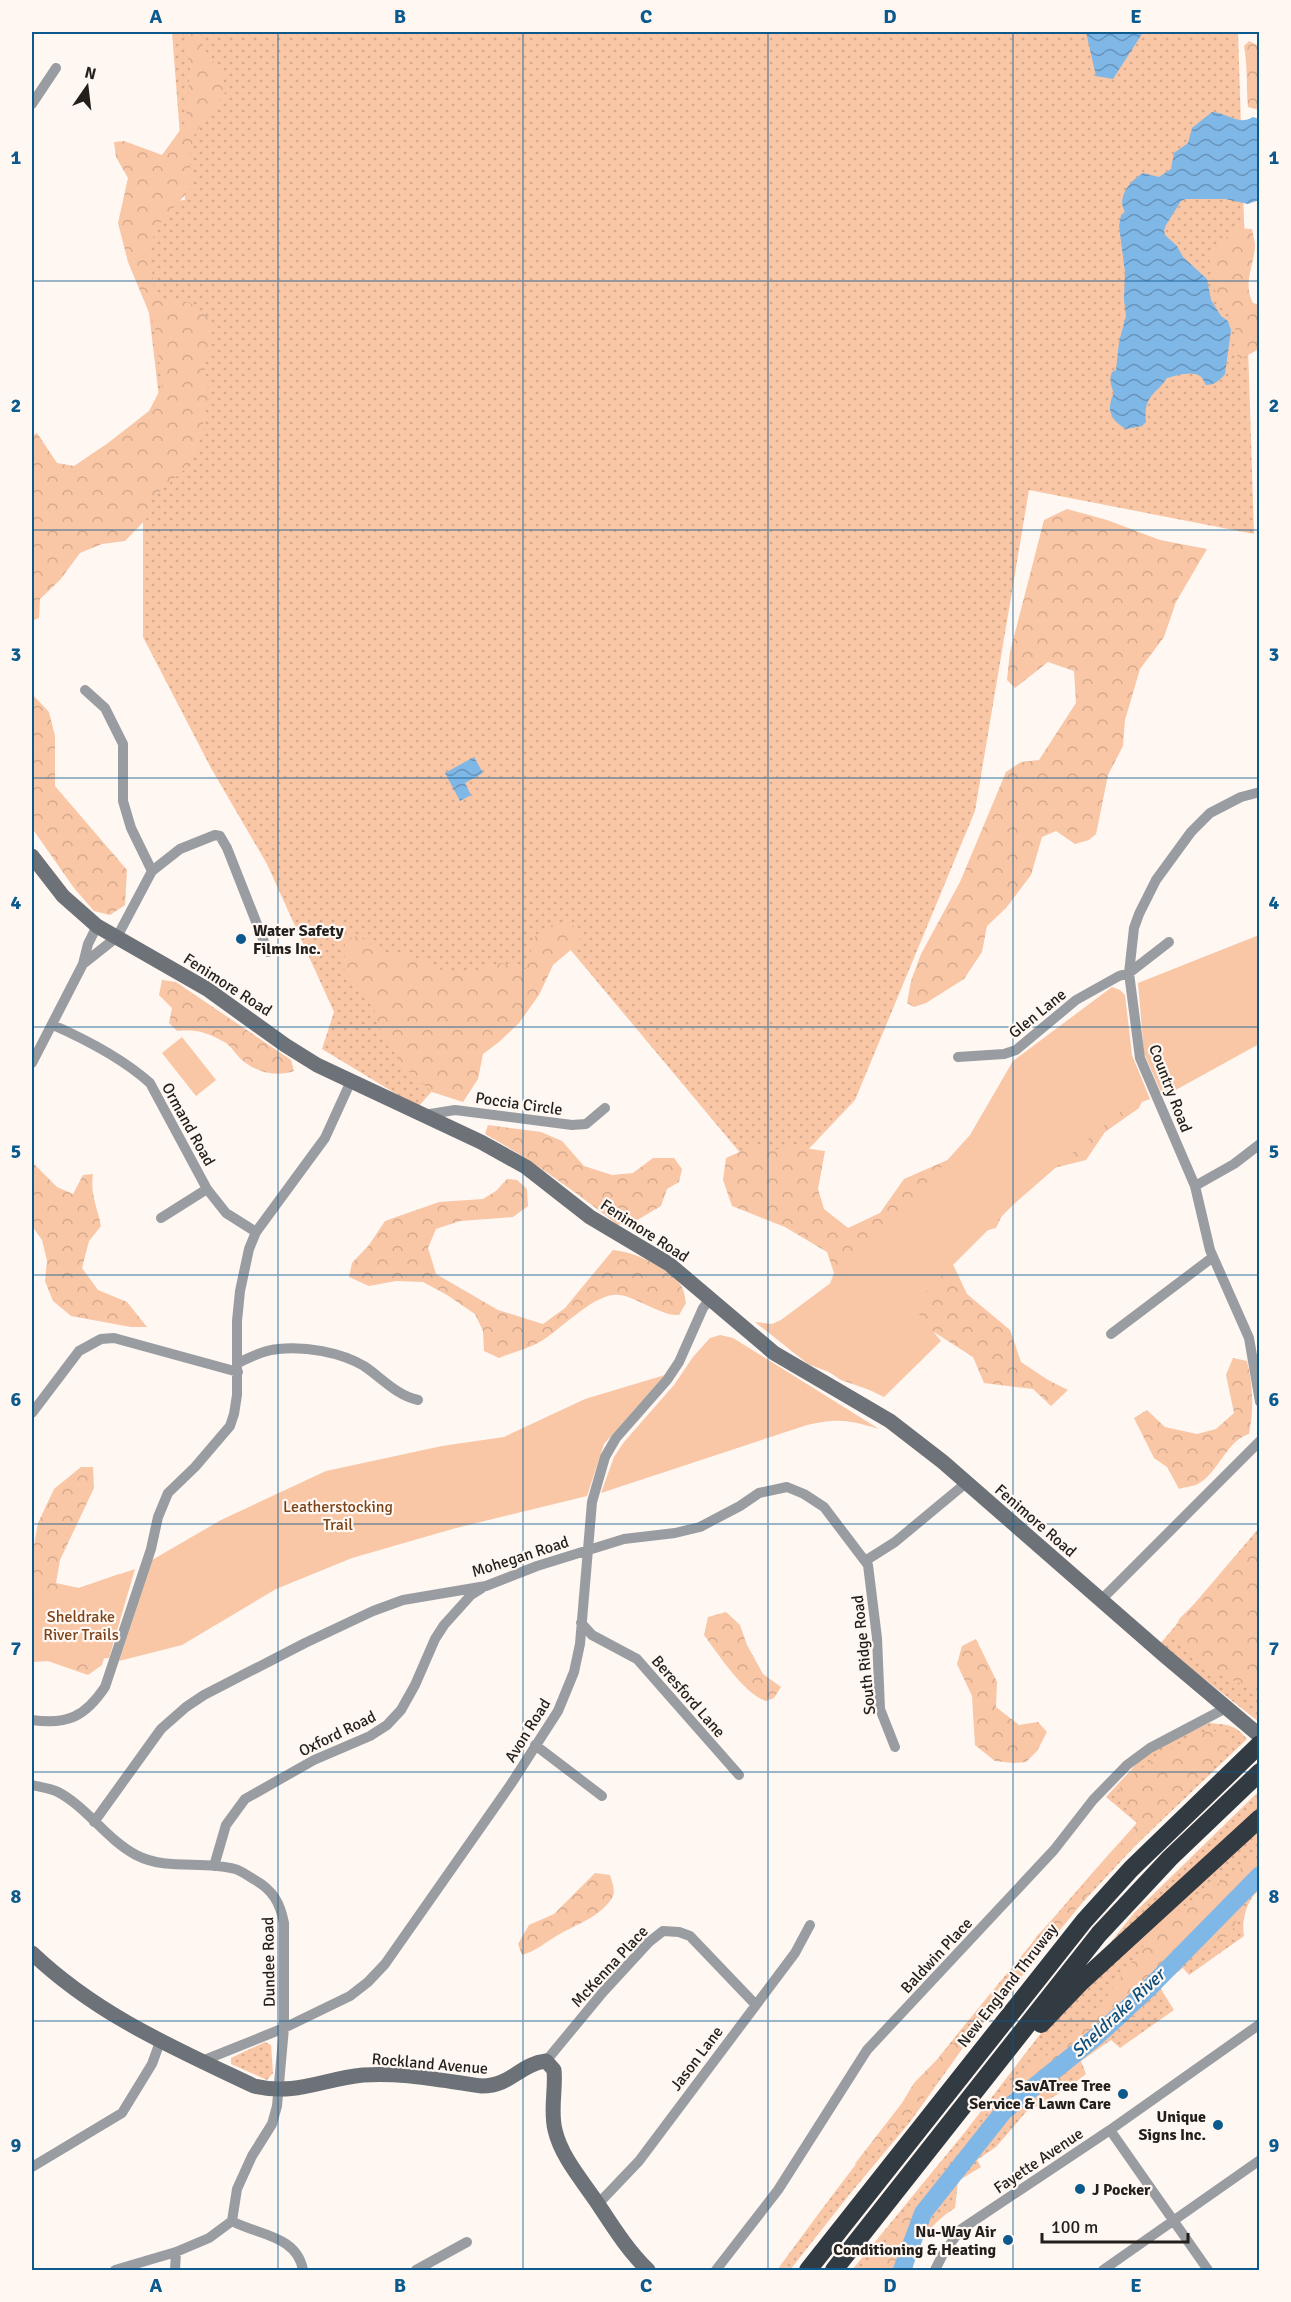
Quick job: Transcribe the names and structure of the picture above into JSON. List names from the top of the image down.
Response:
{
  "streets": {
    "highway": ["New England Thruway"],
    "street": [
      "Fenimore Road",
      "Glen Lane",
      "Country Road",
      "Poccia Circle",
      "Ormand Road",
      "Mohegan Road",
      "South Ridge Road",
      "Beresford Lane",
      "Avon Road",
      "Oxford Road",
      "Baldwin Place",
      "Dundee Road",
      "McKenna Place",
      "Jason Lane",
      "Rockland Avenue",
      "Fayette Avenue"
    ]
  },
  "crossings": [
    ["Fenimore Road", "Poccia Circle"],
    ["Fenimore Road", "Avon Road"],
    ["Fenimore Road", "Baldwin Place"],
    ["Glen Lane", "Country Road"],
    ["Mohegan Road", "South Ridge Road"],
    ["Mohegan Road", "Avon Road"],
    ["Mohegan Road", "Oxford Road"],
    ["Mohegan Road", "Dundee Road"],
    ["Beresford Lane", "Avon Road"],
    ["Avon Road", "Dundee Road"],
    ["Avon Road", "Rockland Avenue"],
    ["Oxford Road", "Dundee Road"],
    ["Dundee Road", "Rockland Avenue"],
    ["McKenna Place", "Jason Lane"],
    ["McKenna Place", "Rockland Avenue"]
  ],
  "water": ["Sheldrake River"],
  "parks": ["Leatherstocking Trail", "Sheldrake River Trails"],
  "places": [
    "Water Safety Films Inc.",
    "SavATree Tree Service & Lawn Care",
    "Unique Signs Inc.",
    "J Pocker",
    "Nu-Way Air Conditioning & Heating"
  ],
  "scale_bar": "100 m",
  "north": "top",
  "grid": {
    "columns": [
      "A",
      "B",
      "C",
      "D",
      "E"
    ],
    "rows": [
      "1",
      "2",
      "3",
      "4",
      "5",
      "6",
      "7",
      "8",
      "9"
    ]
  }
}
